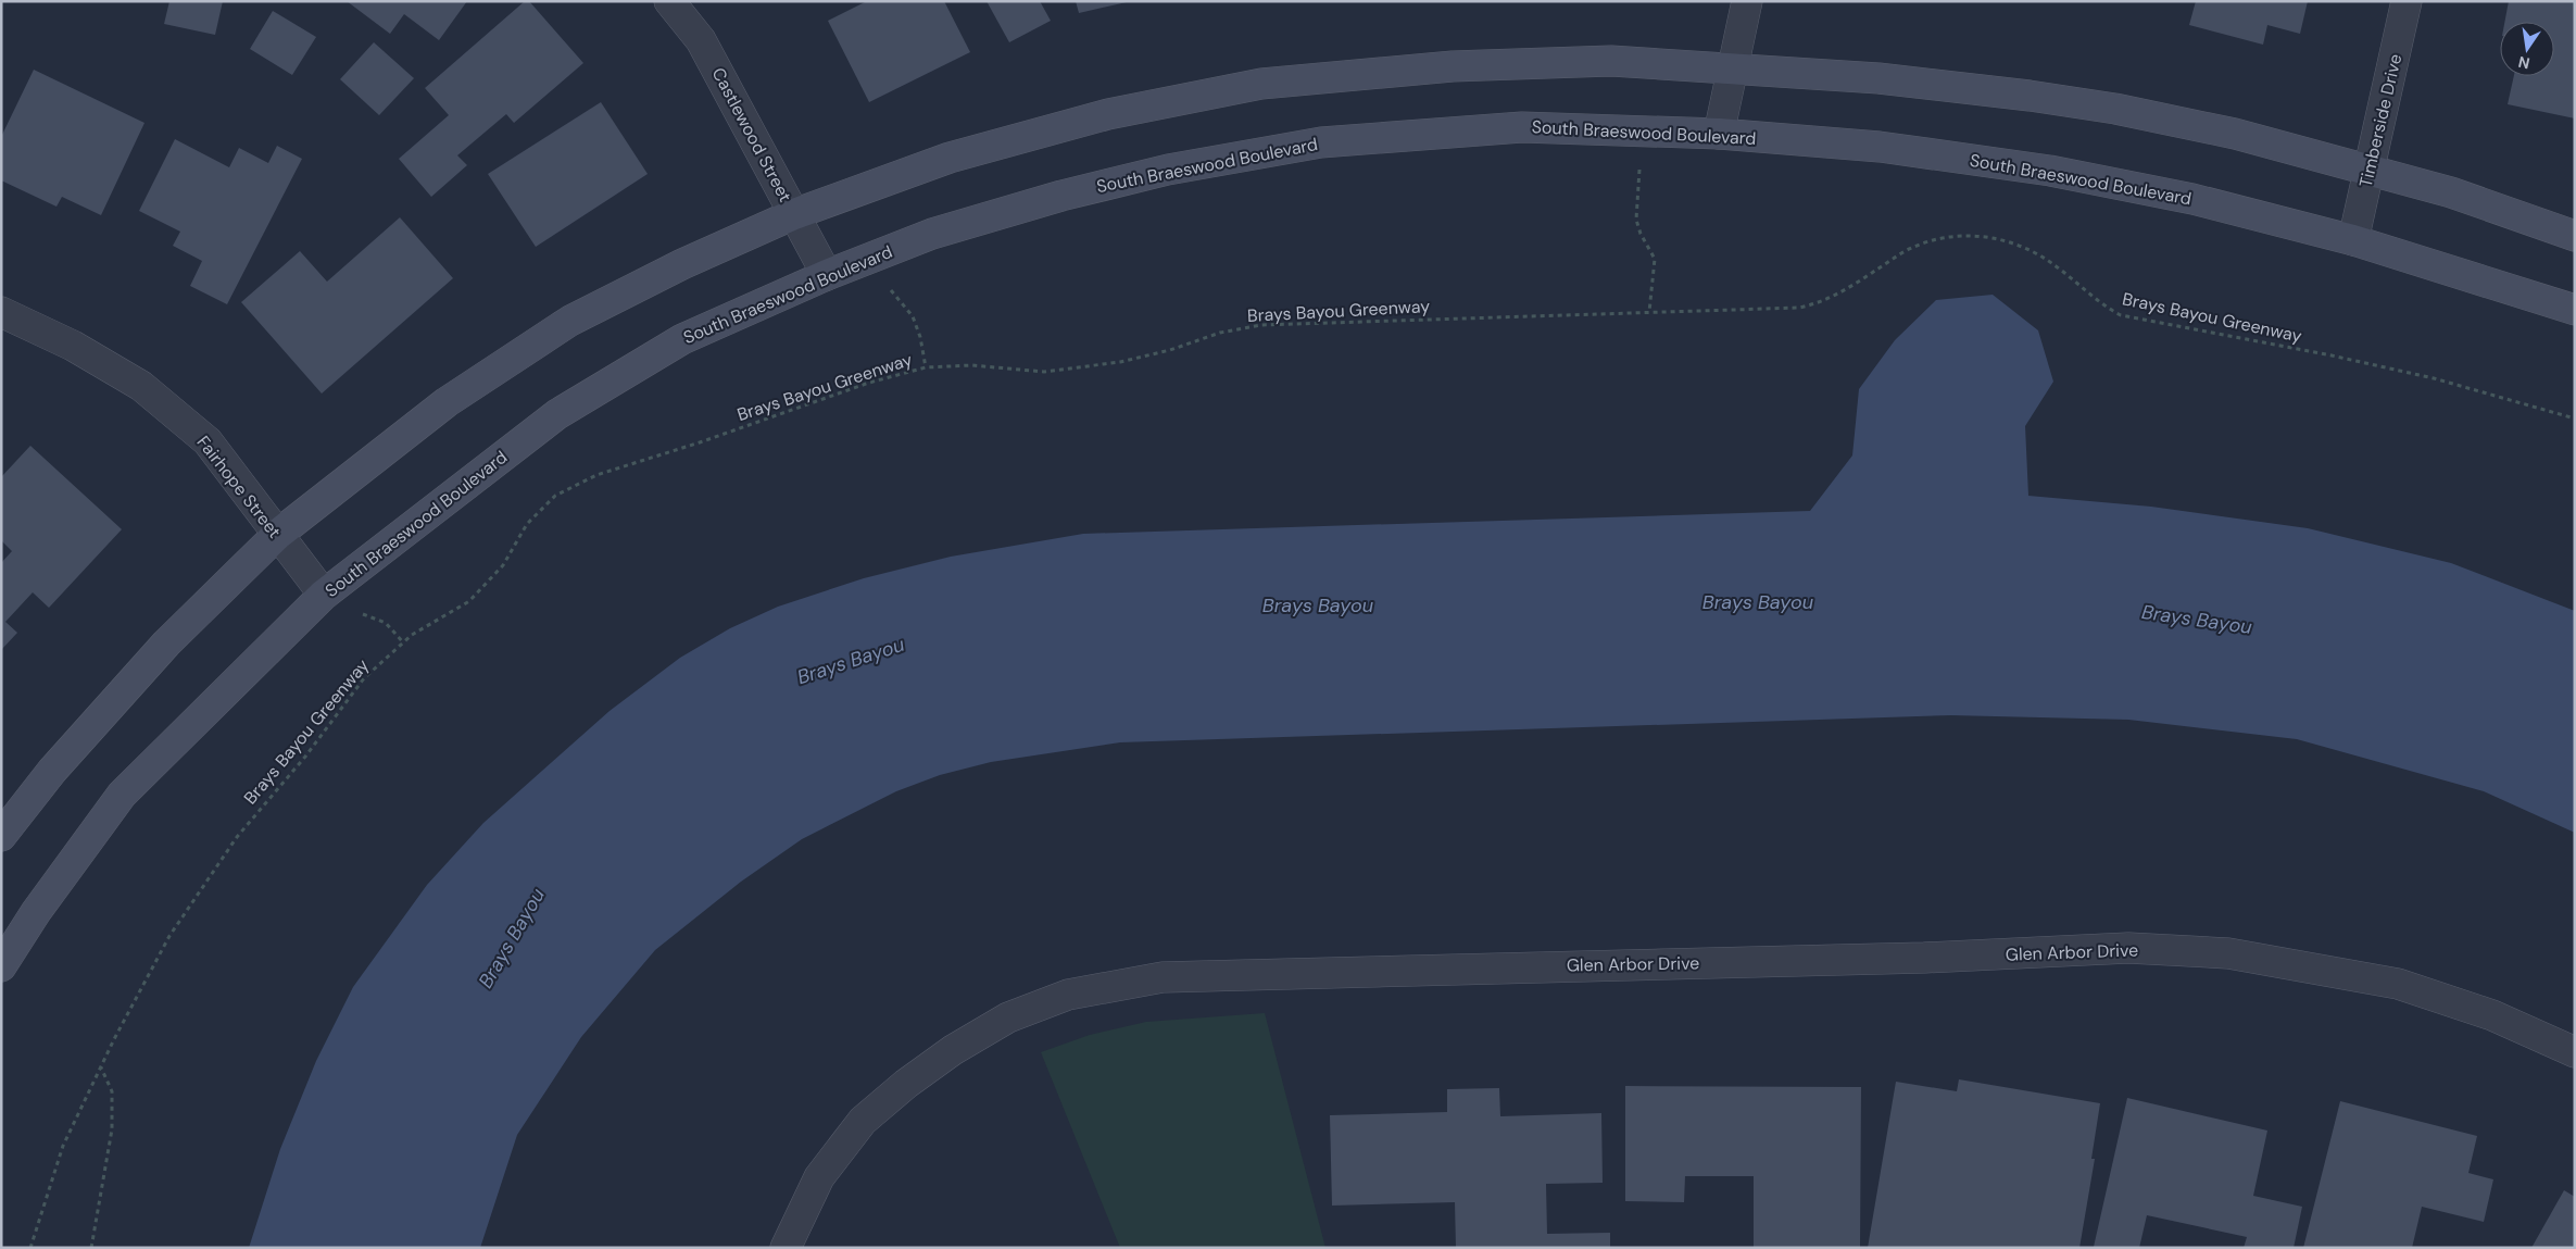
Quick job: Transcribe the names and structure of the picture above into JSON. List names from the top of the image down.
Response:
{
  "streets": {
    "main road": ["South Braeswood Boulevard"],
    "street": [
      "Timberside Drive",
      "Castlewood Street",
      "Fairhope Street",
      "Glen Arbor Drive"
    ],
    "path": ["Brays Bayou Greenway"]
  },
  "crossings": [
    ["Timberside Drive", "South Braeswood Boulevard"],
    ["South Braeswood Boulevard", "Castlewood Street"],
    ["South Braeswood Boulevard", "Fairhope Street"]
  ],
  "water": ["Brays Bayou"],
  "north": "bottom"
}
